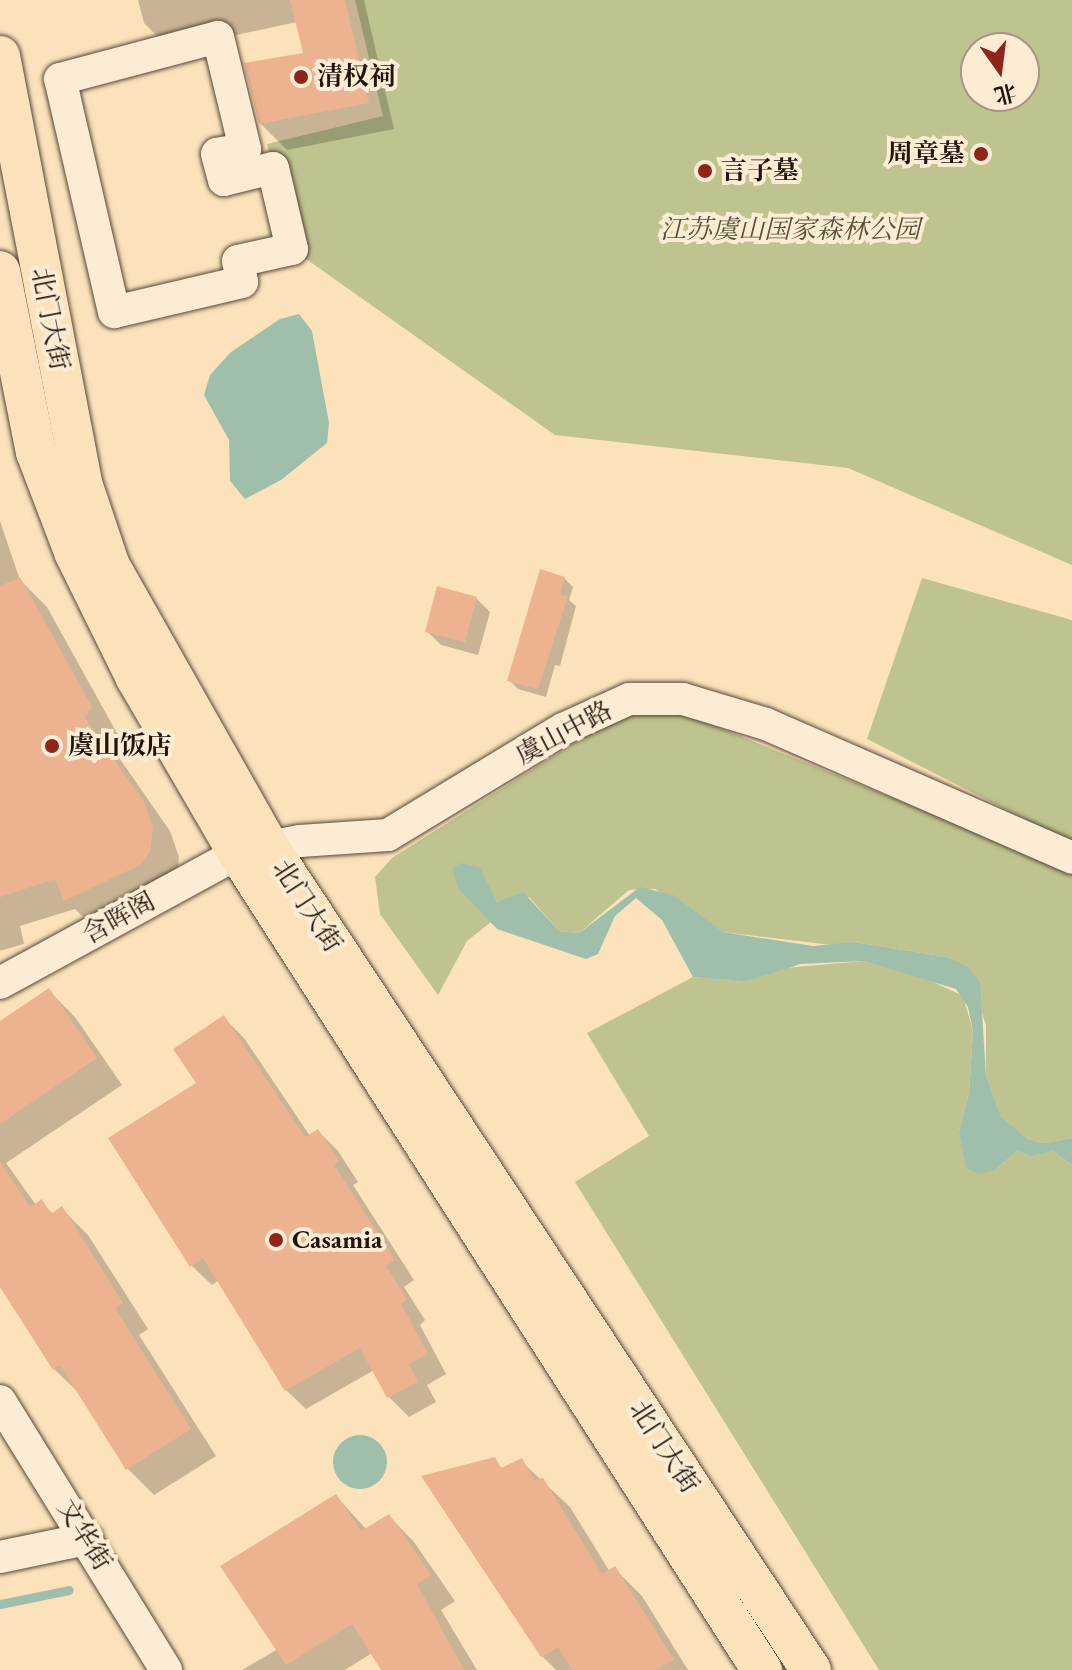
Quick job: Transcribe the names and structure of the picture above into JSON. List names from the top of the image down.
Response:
{
  "streets": {
    "main road": ["北门大街"],
    "street": ["虞山中路", "含晖阁", "文华街"]
  },
  "crossings": [
    ["北门大街", "虞山中路"],
    ["北门大街", "含晖阁"],
    ["虞山中路", "含晖阁"]
  ],
  "parks": ["江苏虞山国家森林公园"],
  "places": [
    "清权祠",
    "周章墓",
    "言子墓",
    "虞山饭店",
    "Casamia"
  ],
  "north": "bottom"
}
